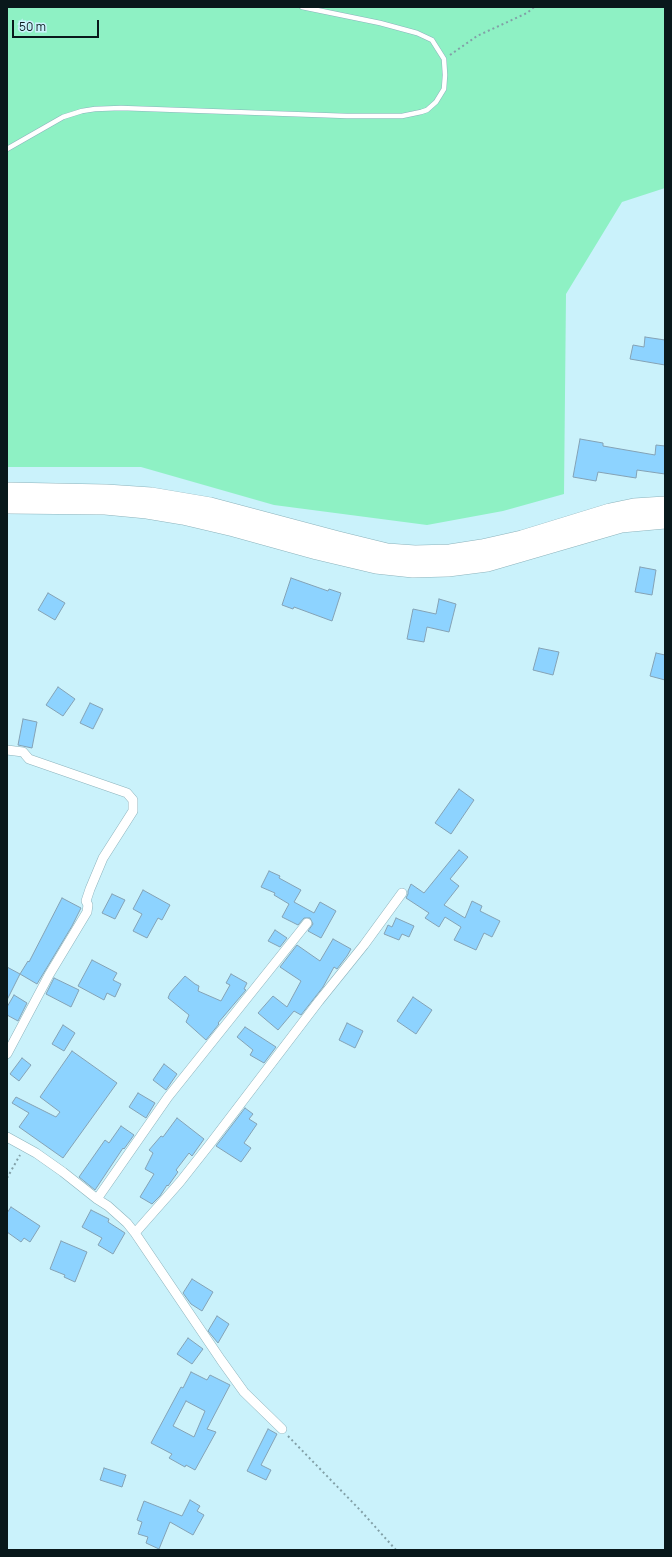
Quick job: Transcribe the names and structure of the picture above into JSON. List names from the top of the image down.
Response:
{
  "scale_bar": "50 m"
}
